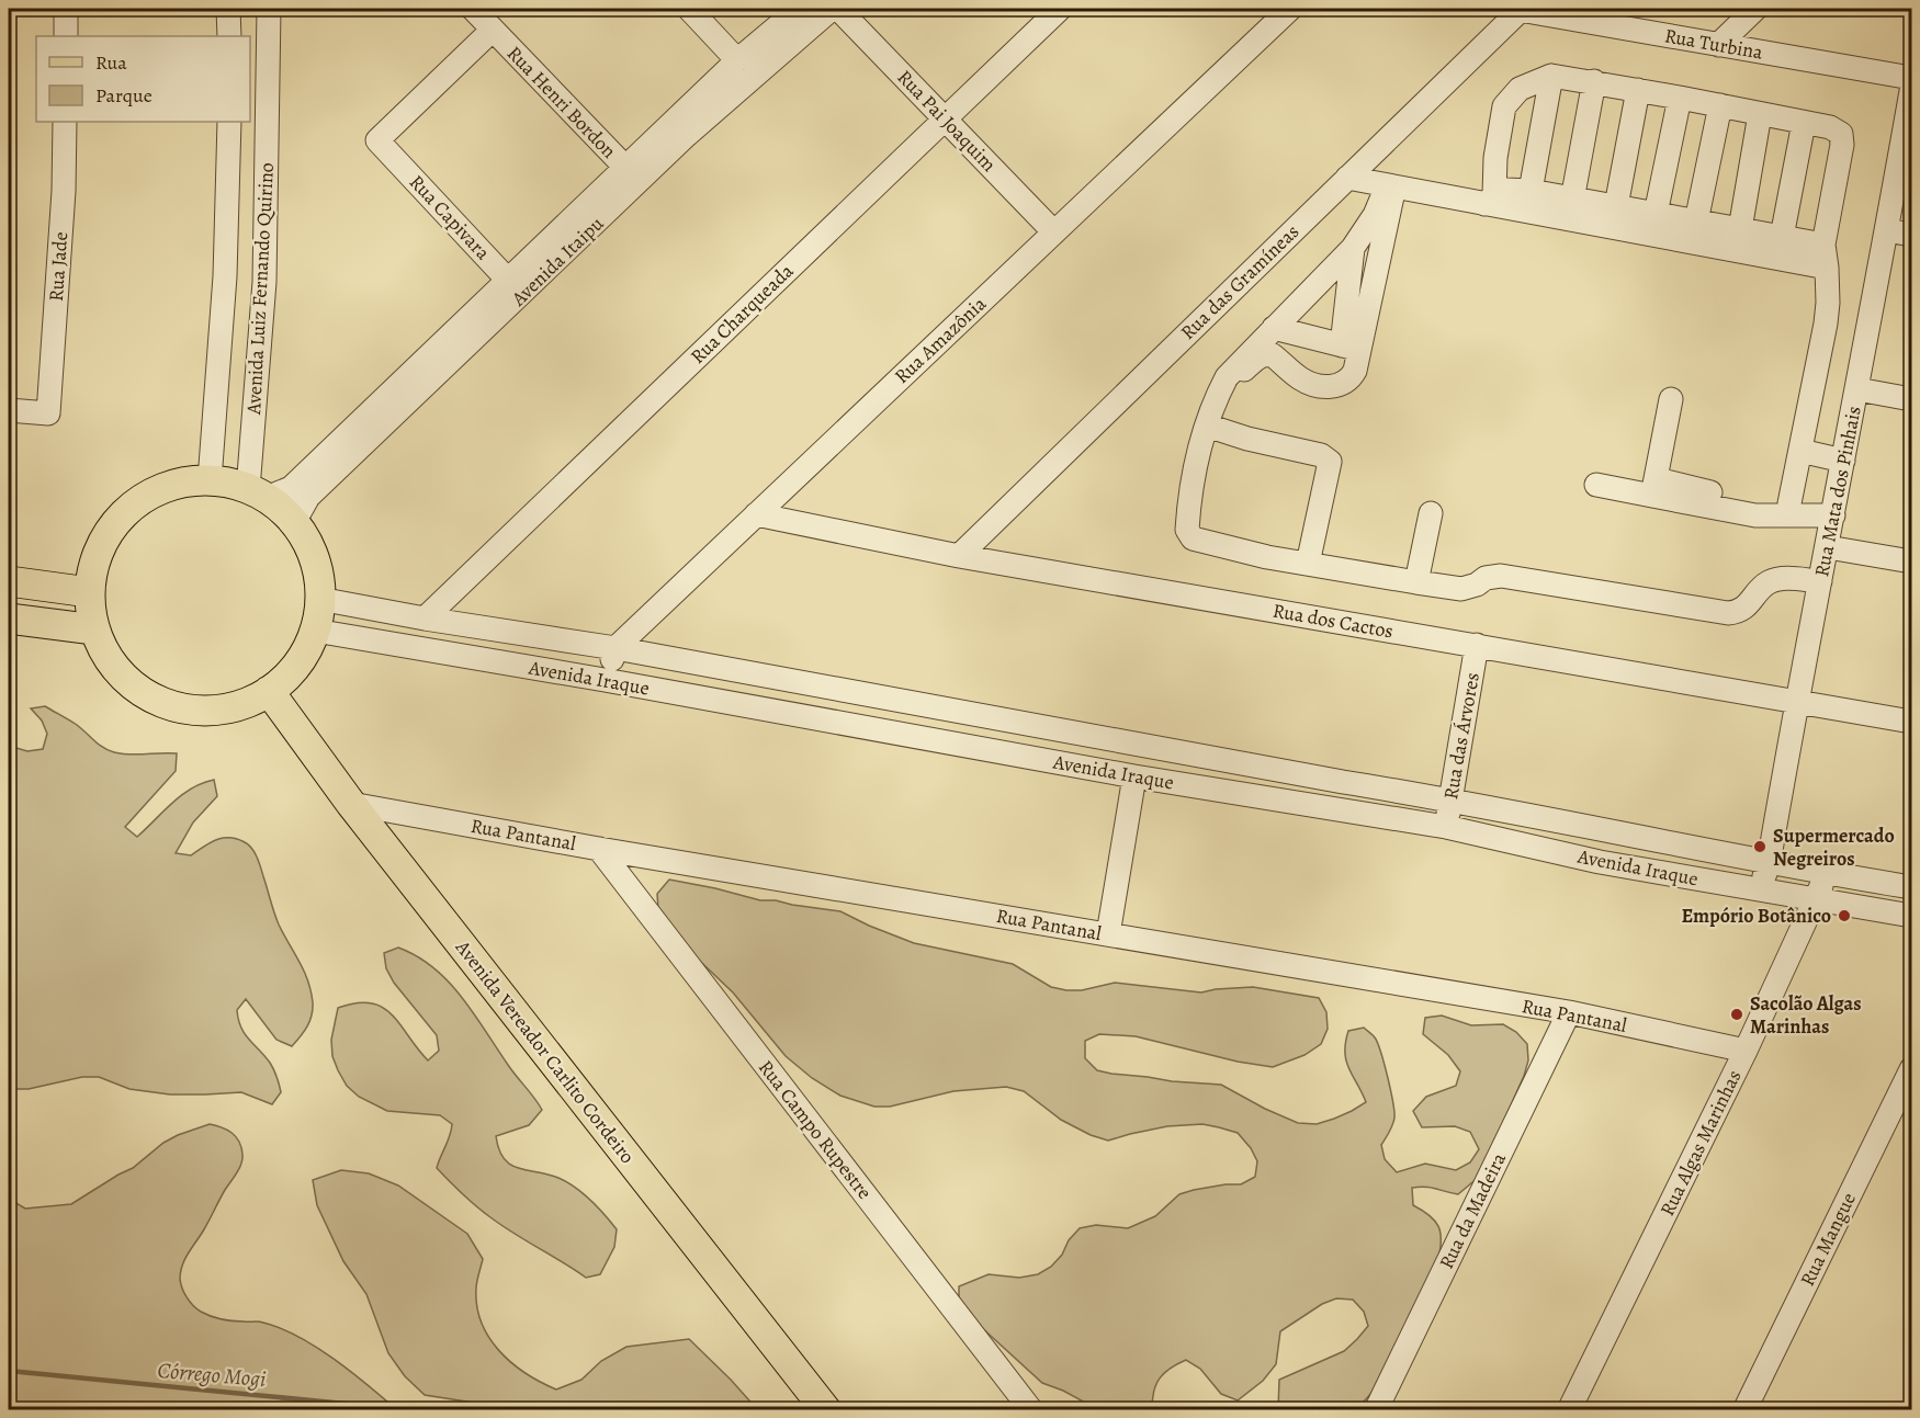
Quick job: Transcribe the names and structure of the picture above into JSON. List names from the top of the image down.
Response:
{
  "streets": {
    "main road": ["Avenida Vereador Carlito Cordeiro"],
    "street": [
      "Rua Turbina",
      "Rua Henri Bordon",
      "Rua Pai Joaquim",
      "Rua Capivara",
      "Avenida Itaipu",
      "Rua Jade",
      "Rua das Gramíneas",
      "Avenida Luiz Fernando Quirino",
      "Rua Charqueada",
      "Rua Amazônia",
      "Rua Mata dos Pinhais",
      "Rua dos Cactos",
      "Avenida Iraque",
      "Rua das Árvores",
      "Rua Pantanal",
      "Rua Campo Rupestre",
      "Rua Algas Marinhas",
      "Rua da Madeira",
      "Rua Mangue"
    ]
  },
  "crossings": [
    ["Rua Turbina", "Rua das Gramíneas"],
    ["Rua Henri Bordon", "Rua Capivara"],
    ["Rua Henri Bordon", "Avenida Itaipu"],
    ["Rua Pai Joaquim", "Rua Charqueada"],
    ["Rua Pai Joaquim", "Rua Amazônia"],
    ["Rua Capivara", "Avenida Itaipu"],
    ["Avenida Itaipu", "Avenida Luiz Fernando Quirino"],
    ["Avenida Itaipu", "Avenida Iraque"],
    ["Avenida Itaipu", "Avenida Vereador Carlito Cordeiro"],
    ["Rua das Gramíneas", "Rua dos Cactos"],
    ["Avenida Luiz Fernando Quirino", "Avenida Iraque"],
    ["Avenida Luiz Fernando Quirino", "Avenida Vereador Carlito Cordeiro"],
    ["Rua Charqueada", "Avenida Iraque"],
    ["Rua Amazônia", "Rua dos Cactos"],
    ["Rua Amazônia", "Avenida Iraque"],
    ["Rua Mata dos Pinhais", "Rua dos Cactos"],
    ["Rua Mata dos Pinhais", "Avenida Iraque"],
    ["Rua dos Cactos", "Rua das Árvores"],
    ["Avenida Iraque", "Rua das Árvores"],
    ["Avenida Iraque", "Avenida Vereador Carlito Cordeiro"],
    ["Avenida Iraque", "Rua Algas Marinhas"],
    ["Rua Pantanal", "Avenida Vereador Carlito Cordeiro"],
    ["Rua Pantanal", "Rua Campo Rupestre"],
    ["Rua Pantanal", "Rua Algas Marinhas"],
    ["Rua Pantanal", "Rua da Madeira"]
  ],
  "water": ["Córrego Mogi"],
  "places": ["Supermercado Negreiros", "Empório Botânico", "Sacolão Algas Marinhas"],
  "legend": ["Rua", "Parque"]
}
